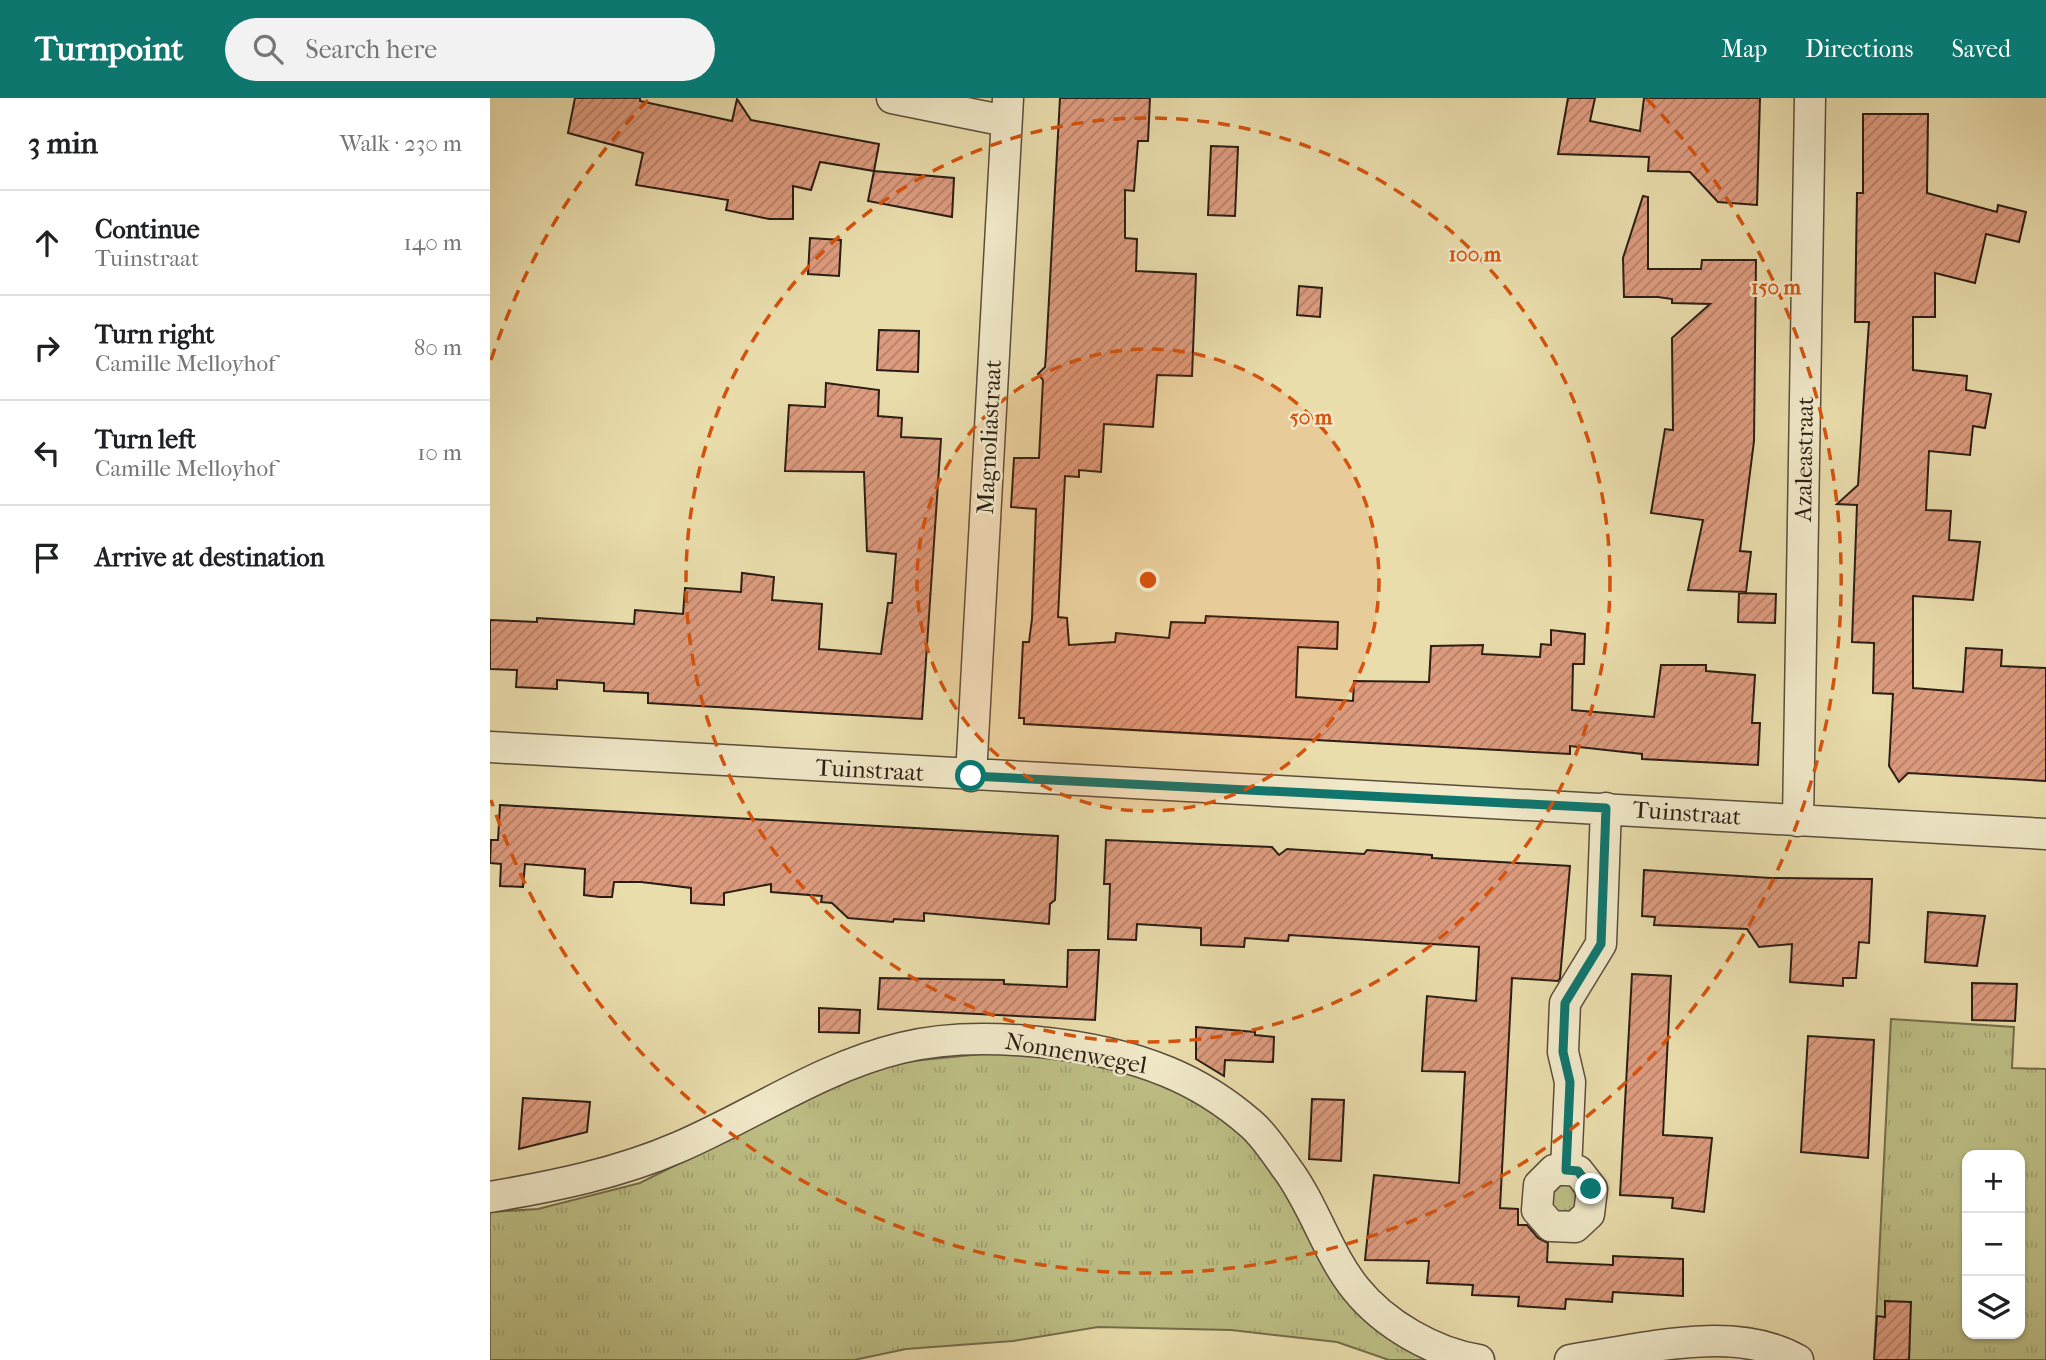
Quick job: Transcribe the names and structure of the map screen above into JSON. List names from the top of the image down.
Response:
{
  "streets": {
    "street": [
      "Magnoliastraat",
      "Azaleastraat",
      "Tuinstraat",
      "Nonnenwegel"
    ]
  },
  "crossings": [
    ["Magnoliastraat", "Tuinstraat"],
    ["Azaleastraat", "Tuinstraat"]
  ],
  "page": {
    "header": "Turnpoint",
    "search": "Search here",
    "nav": ["Map", "Directions", "Saved"],
    "heading": ["3 min", "Walk · 230 m"],
    "list": [
      ["Continue", "Tuinstraat", "140 m"],
      ["Turn right", "Camille Melloyhof", "80 m"],
      ["Turn left", "Camille Melloyhof", "10 m"],
      "Arrive at destination"
    ],
    "map_buttons": ["+", "−"]
  },
  "rings": ["100 m", "150 m", "50 m"]
}
